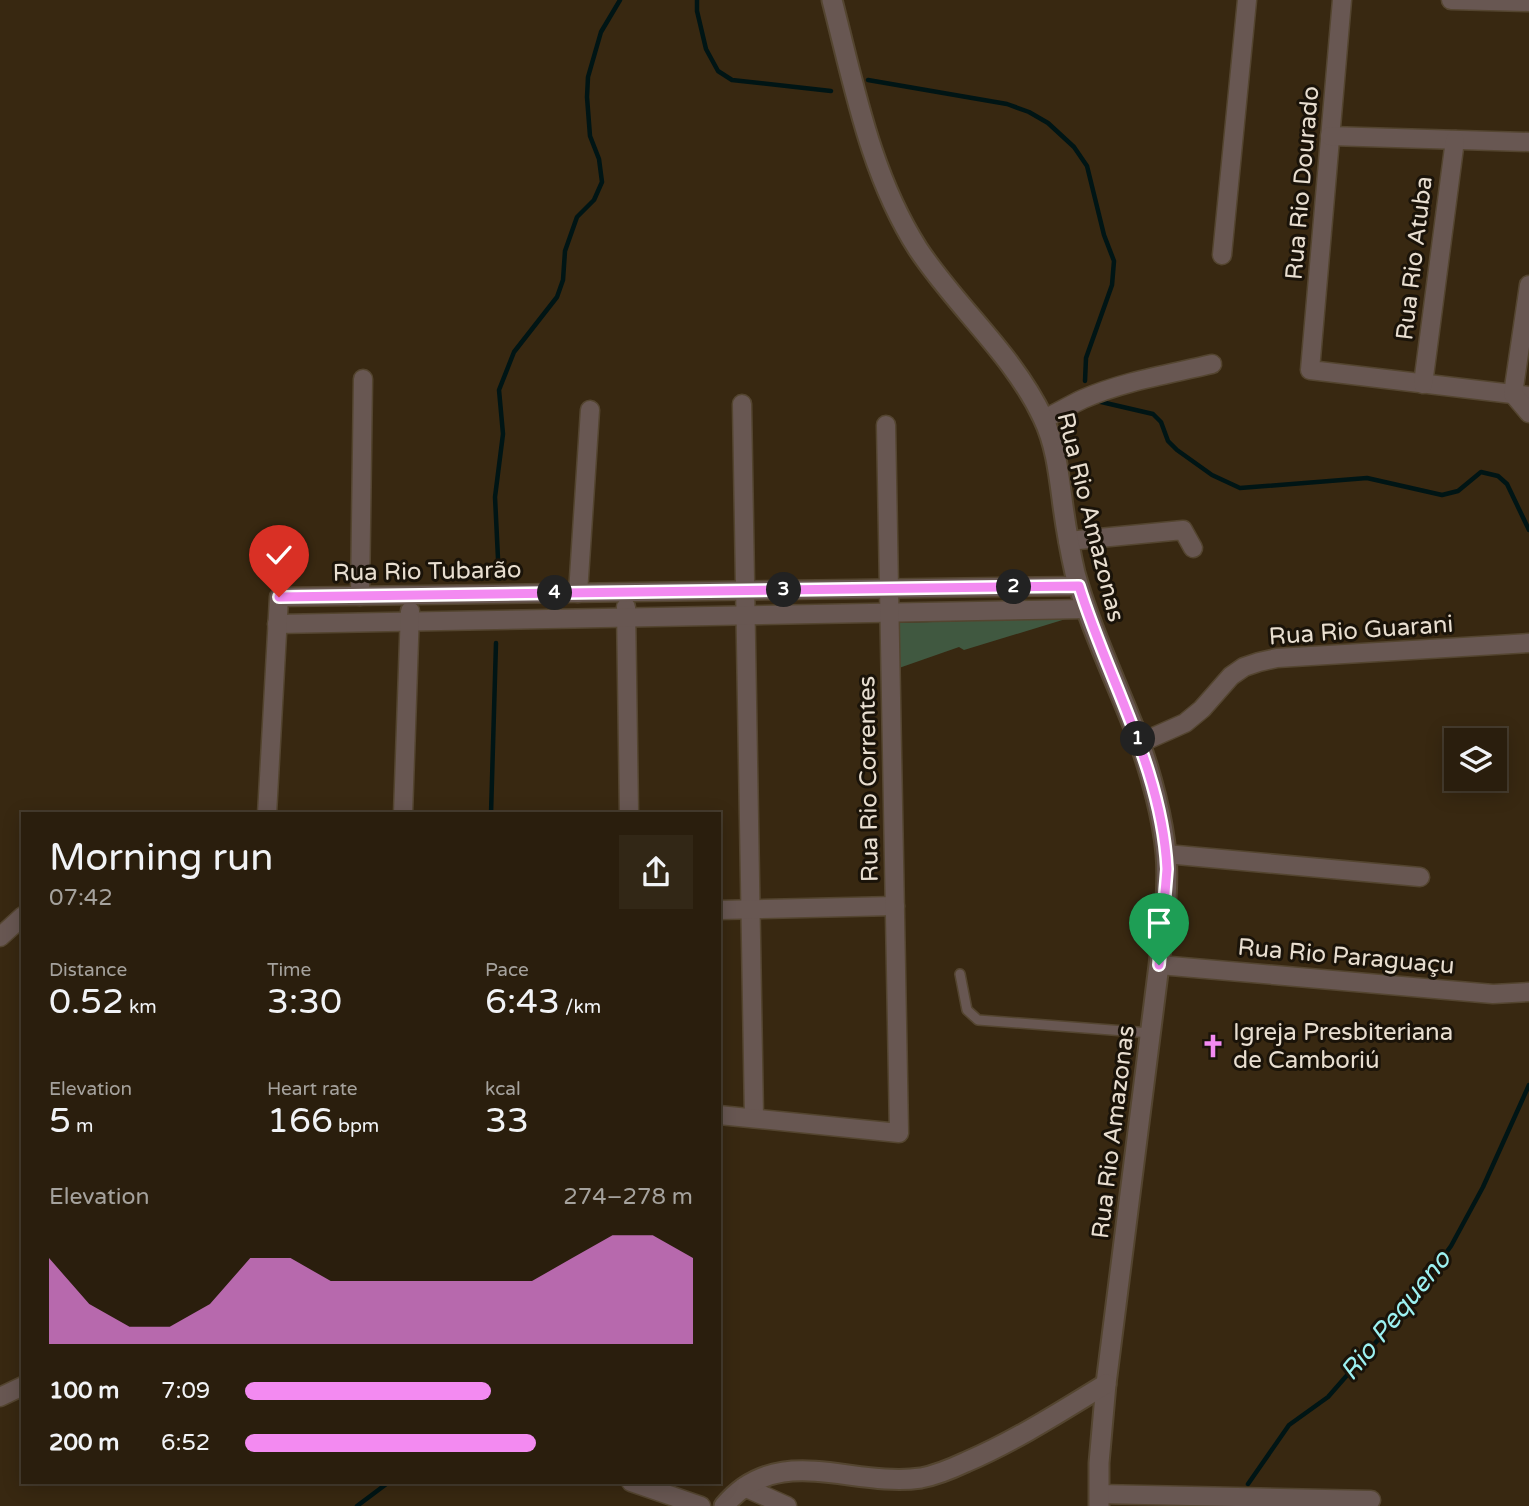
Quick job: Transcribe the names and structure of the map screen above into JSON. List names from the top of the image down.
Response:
{
  "streets": {
    "street": [
      "Rua Rio Dourado",
      "Rua Rio Atuba",
      "Rua Rio Amazonas",
      "Rua Rio Tubarão",
      "Rua Rio Guarani",
      "Rua Rio Correntes",
      "Rua Rio Paraguaçu"
    ]
  },
  "crossings": [
    ["Rua Rio Dourado", "Rua Rio Atuba"],
    ["Rua Rio Amazonas", "Rua Rio Tubarão"],
    ["Rua Rio Amazonas", "Rua Rio Guarani"],
    ["Rua Rio Amazonas", "Rua Rio Paraguaçu"],
    ["Rua Rio Tubarão", "Rua Rio Correntes"]
  ],
  "water": ["Rio Pequeno"],
  "places": {
    "church": ["Igreja Presbiteriana de Camboriú"]
  },
  "page": {
    "pins": [
      "2",
      "3",
      "4",
      "1"
    ],
    "heading": ["Morning run", "07:42"],
    "stats": [
      ["Distance", "0.52 km"],
      ["Time", "3:30"],
      ["Pace", "6:43 /km"],
      ["Elevation", "5 m"],
      ["Heart rate", "166 bpm"],
      ["kcal", "33"]
    ],
    "chart": ["Elevation", "274–278 m"],
    "list": [
      {
        "name": "100 m",
        "note": "7:09"
      },
      {
        "name": "200 m",
        "note": "6:52"
      }
    ]
  }
}
